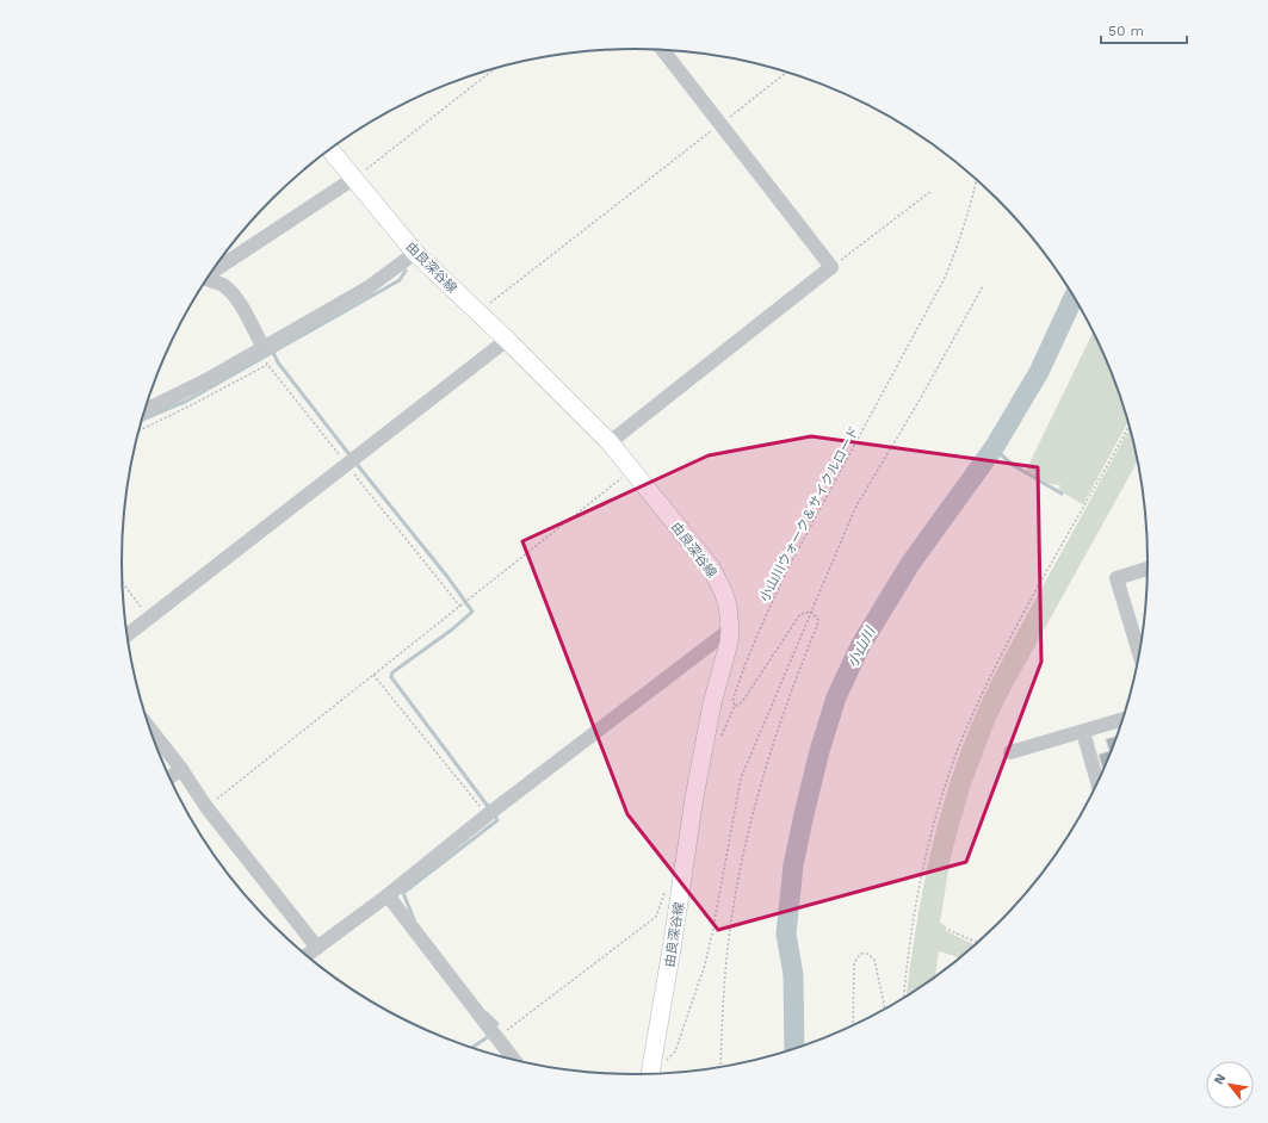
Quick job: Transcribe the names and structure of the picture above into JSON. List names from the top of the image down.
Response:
{
  "streets": {
    "main road": ["由良深谷線"],
    "path": ["小山川ウォーク＆サイクルロード"]
  },
  "water": ["小山川"],
  "scale_bar": "50 m",
  "north": "top left"
}
